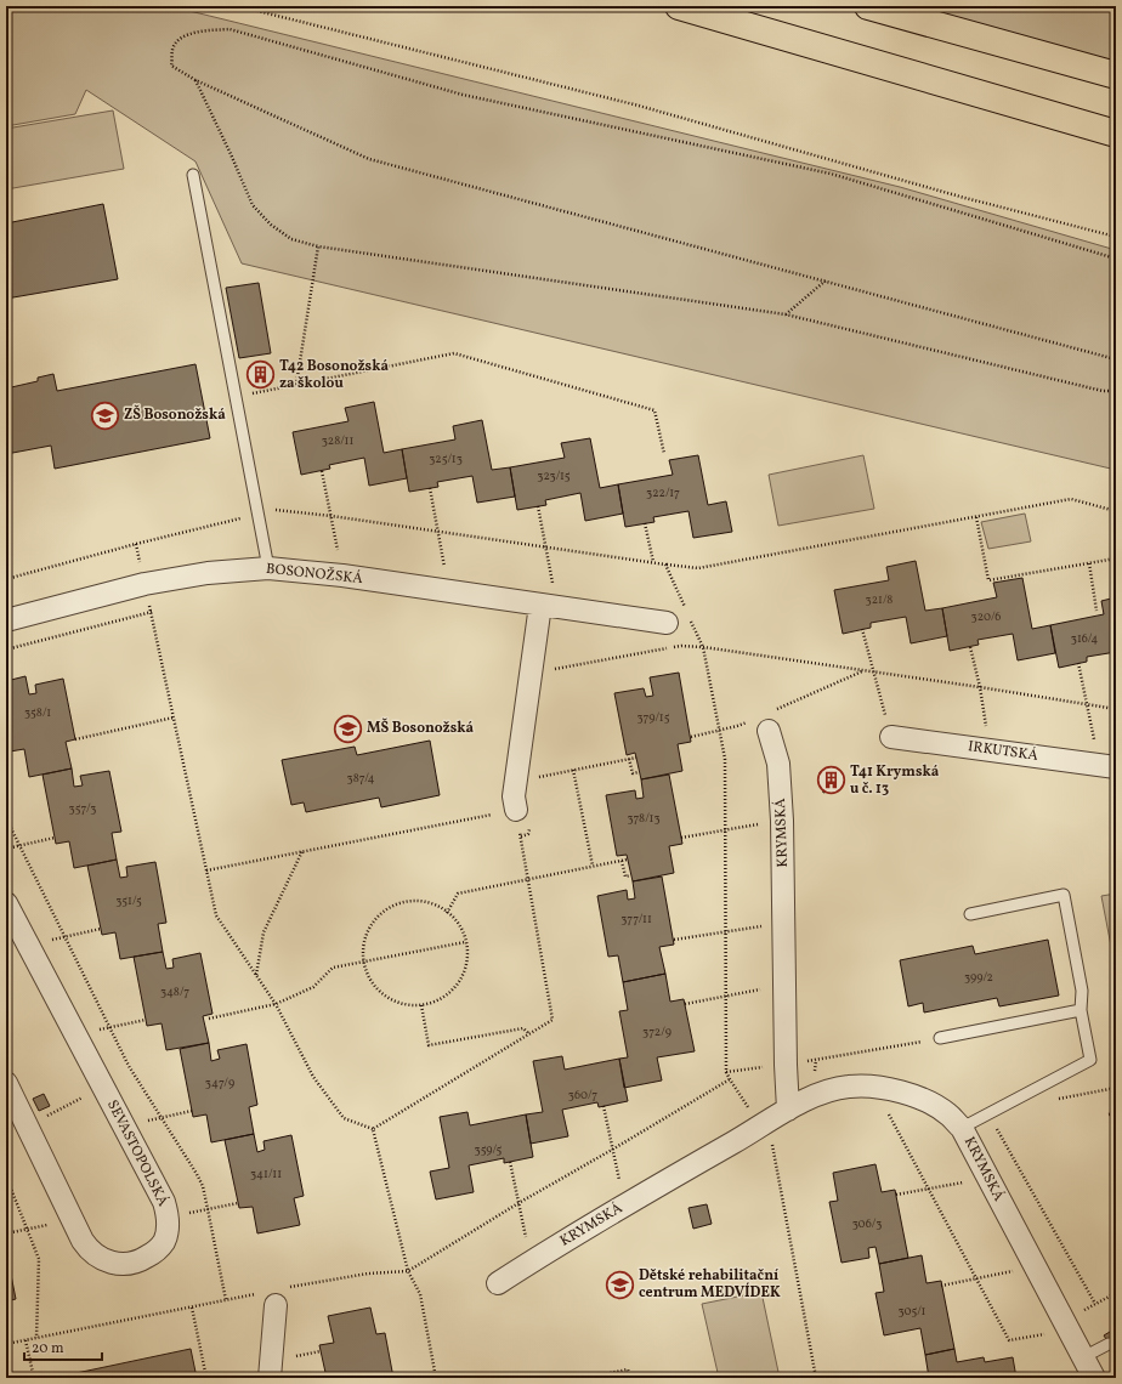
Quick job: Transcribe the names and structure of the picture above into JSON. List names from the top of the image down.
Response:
{
  "streets": {
    "street": [
      "BOSONOŽSKÁ",
      "IRKUTSKÁ",
      "KRYMSKÁ",
      "SEVASTOPOLSKÁ"
    ]
  },
  "places": {
    "building": ["T42 Bosonožská za školou", "T41 Krymská u č. 13"],
    "school or university": ["ZŠ Bosonožská", "MŠ Bosonožská", "Dětské rehabilitační centrum MEDVÍDEK"]
  },
  "house_numbers": [
    "328/11",
    "325/13",
    "323/15",
    "322/17",
    "321/8",
    "320/6",
    "316/4",
    "358/1",
    "379/15",
    "387/4",
    "357/3",
    "378/13",
    "351/5",
    "377/11",
    "399/2",
    "348/7",
    "372/9",
    "347/9",
    "360/7",
    "359/5",
    "341/11",
    "306/3",
    "305/1"
  ],
  "scale_bar": "20 m"
}
